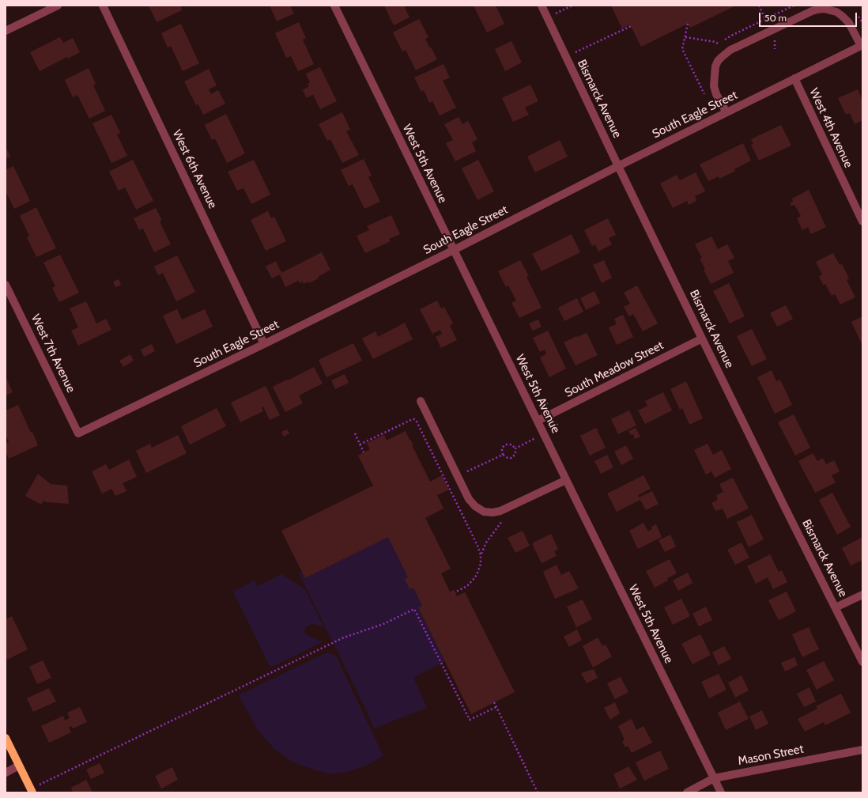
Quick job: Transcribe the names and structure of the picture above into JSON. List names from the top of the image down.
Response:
{
  "streets": {
    "street": [
      "Bismarck Avenue",
      "South Eagle Street",
      "West 4th Avenue",
      "West 5th Avenue",
      "West 6th Avenue",
      "West 7th Avenue",
      "South Meadow Street",
      "Mason Street"
    ]
  },
  "crossings": [
    ["Bismarck Avenue", "South Eagle Street"],
    ["Bismarck Avenue", "South Meadow Street"],
    ["South Eagle Street", "West 4th Avenue"],
    ["South Eagle Street", "West 5th Avenue"],
    ["South Eagle Street", "West 6th Avenue"],
    ["South Eagle Street", "West 7th Avenue"],
    ["West 5th Avenue", "South Meadow Street"],
    ["West 5th Avenue", "Mason Street"]
  ],
  "scale_bar": "50 m"
}
